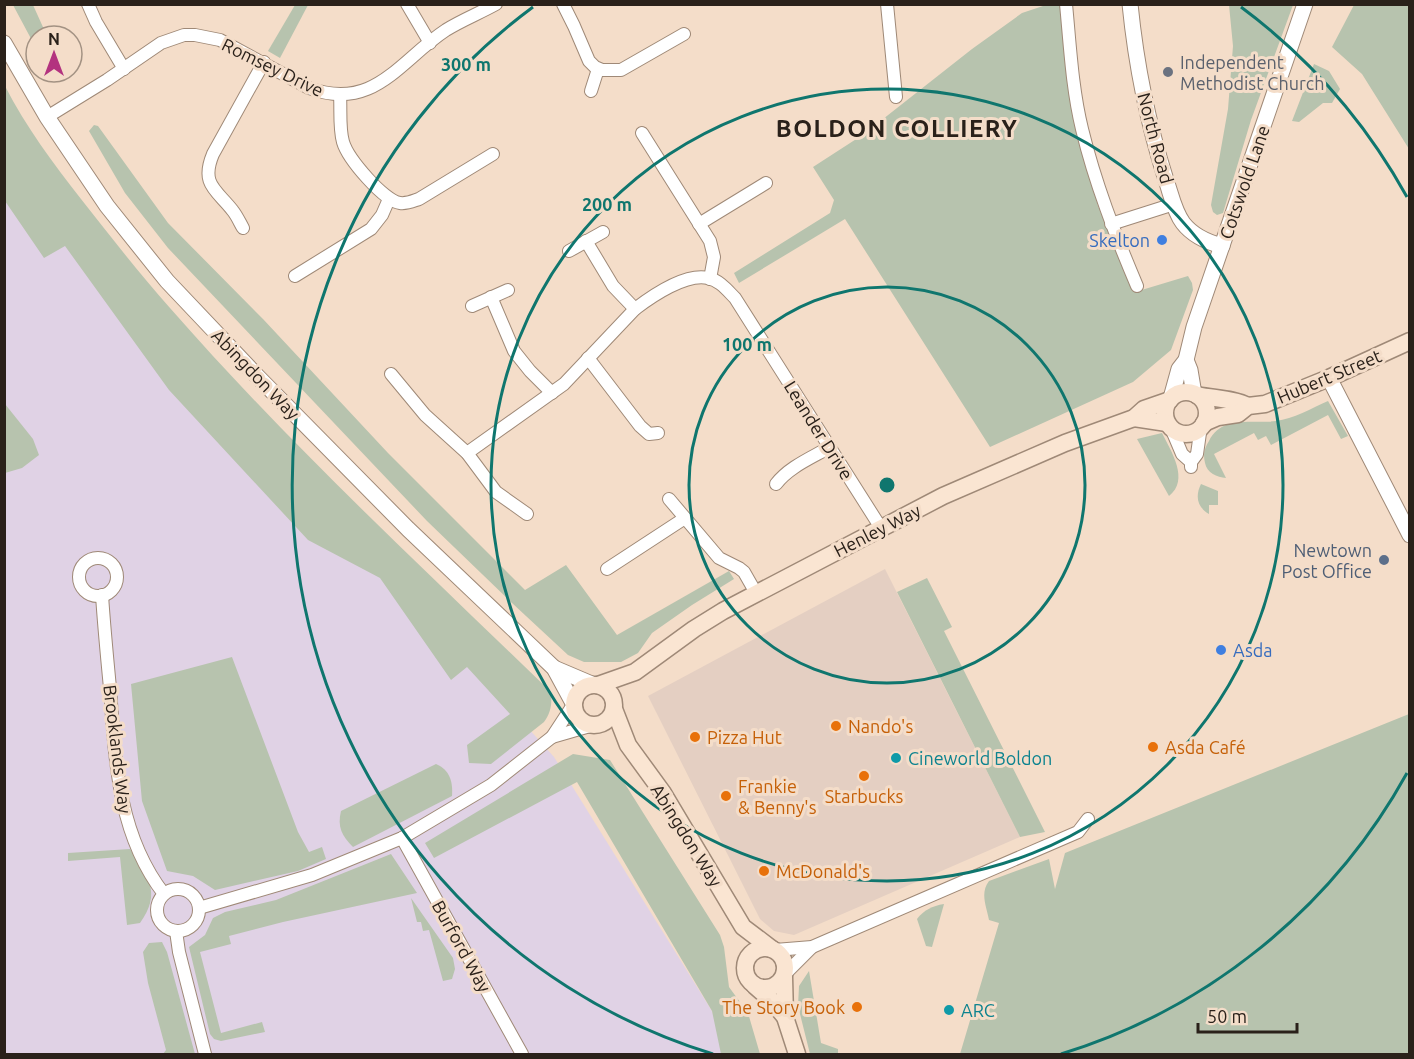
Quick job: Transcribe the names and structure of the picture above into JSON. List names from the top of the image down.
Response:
{
  "streets": {
    "main road": ["Abingdon Way", "Hubert Street", "Henley Way"],
    "street": [
      "Romsey Drive",
      "North Road",
      "Cotswold Lane",
      "Leander Drive",
      "Brooklands Way",
      "Burford Way"
    ]
  },
  "crossings": [
    ["Romsey Drive", "Abingdon Way"],
    ["North Road", "Cotswold Lane"],
    ["Cotswold Lane", "Hubert Street"],
    ["Cotswold Lane", "Henley Way"],
    ["Abingdon Way", "Henley Way"],
    ["Hubert Street", "Henley Way"],
    ["Leander Drive", "Henley Way"]
  ],
  "districts": ["BOLDON COLLIERY"],
  "places": [
    "Independent Methodist Church",
    "Skelton",
    "Newtown Post Office",
    "Asda",
    "Nando's",
    "Pizza Hut",
    "Asda Café",
    "Cineworld Boldon",
    "Starbucks",
    "Frankie & Benny's",
    "McDonald's",
    "The Story Book",
    "ARC"
  ],
  "scale_bar": "50 m",
  "north": "top",
  "rings": ["300 m", "200 m", "100 m"]
}
